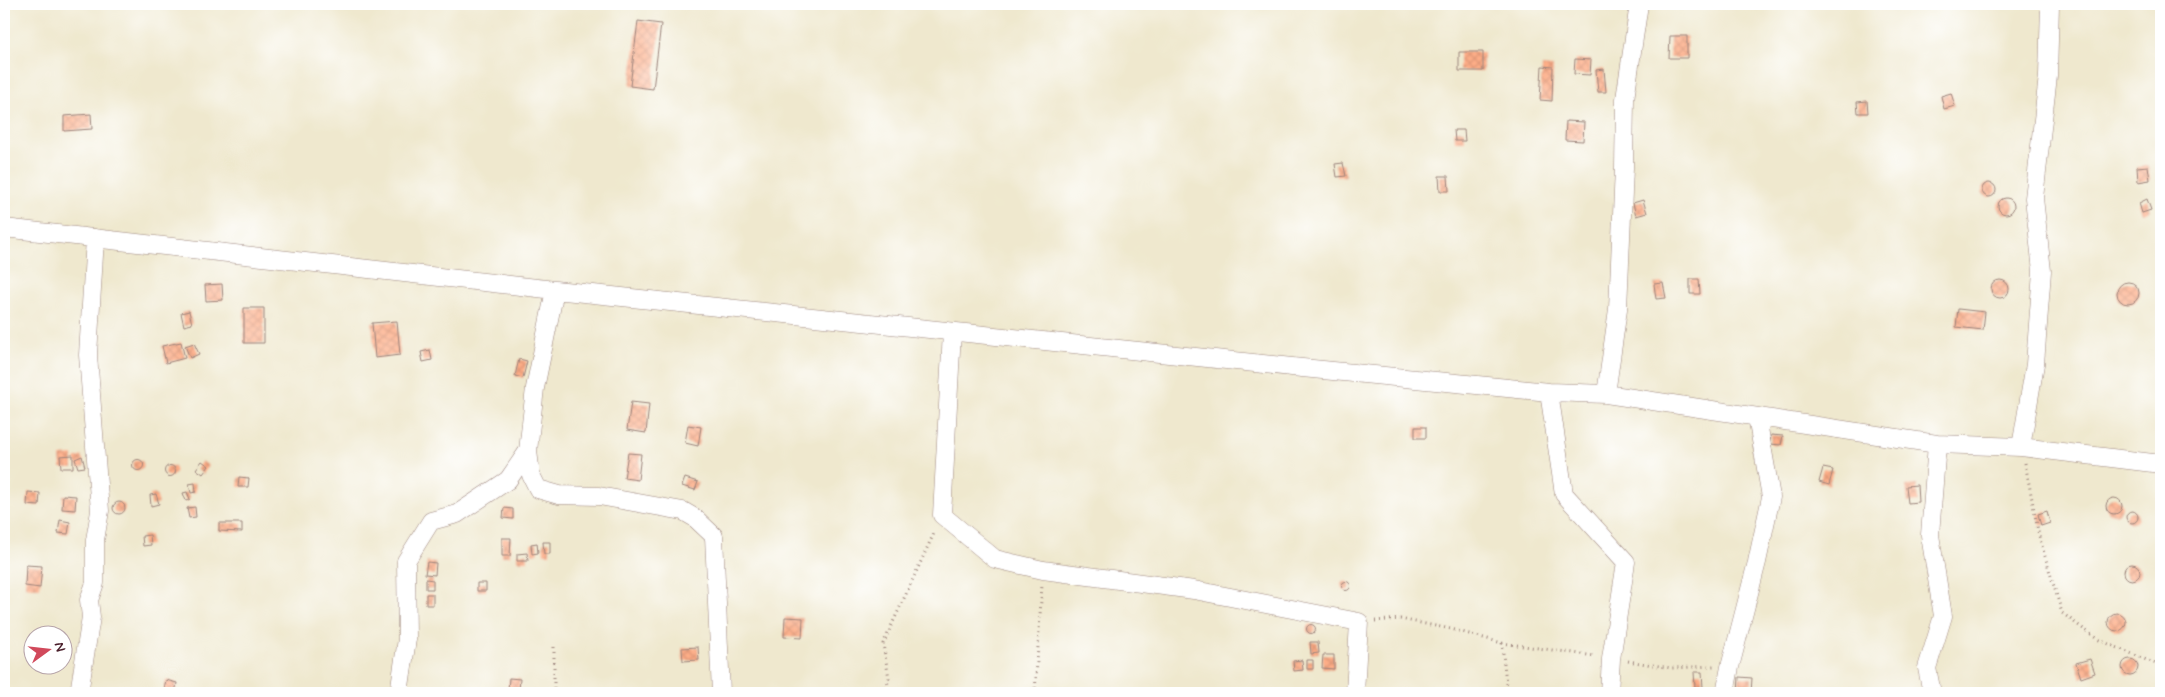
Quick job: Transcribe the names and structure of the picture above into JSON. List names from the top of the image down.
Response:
{
  "north": "right"
}
